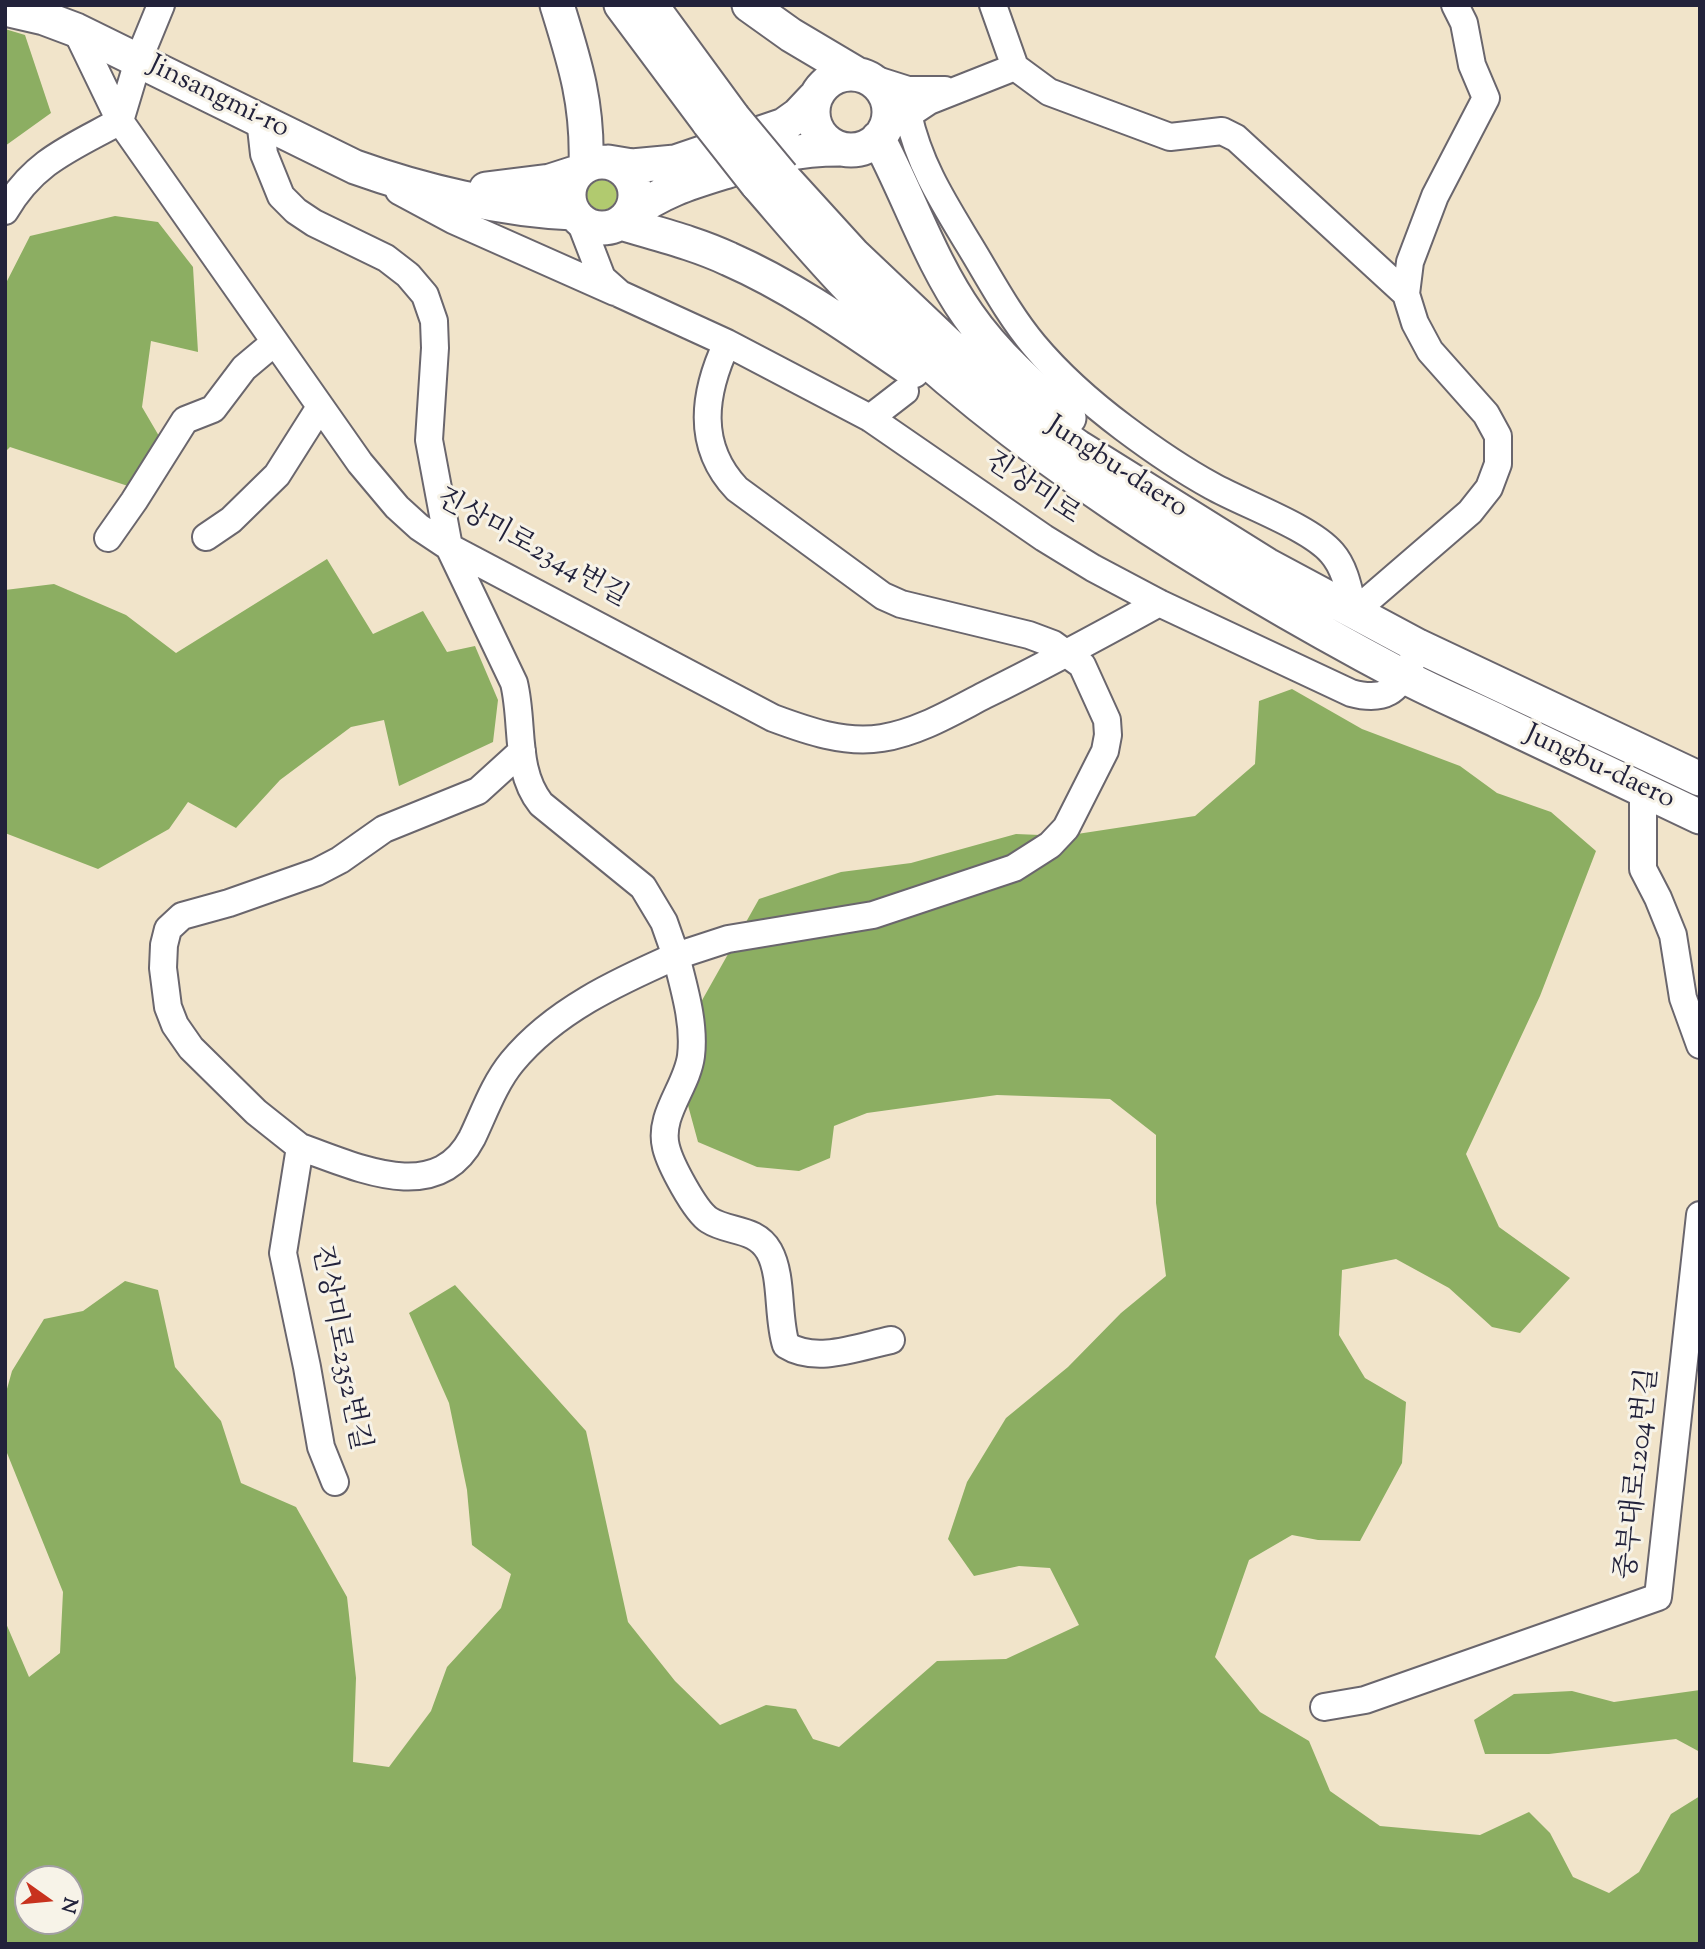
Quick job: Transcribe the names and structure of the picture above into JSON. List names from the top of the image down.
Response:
{
  "streets": {
    "main road": ["Jinsangmi-ro", "Jungbu-daero"],
    "street": [
      "진상미로",
      "진상미로2344번길",
      "진상미로2352번길",
      "중부대로1204번길"
    ]
  },
  "crossings": [
    ["Jinsangmi-ro", "진상미로"],
    ["Jinsangmi-ro", "진상미로2344번길"],
    ["Jungbu-daero", "진상미로"],
    ["진상미로", "진상미로2344번길"]
  ],
  "north": "right"
}
